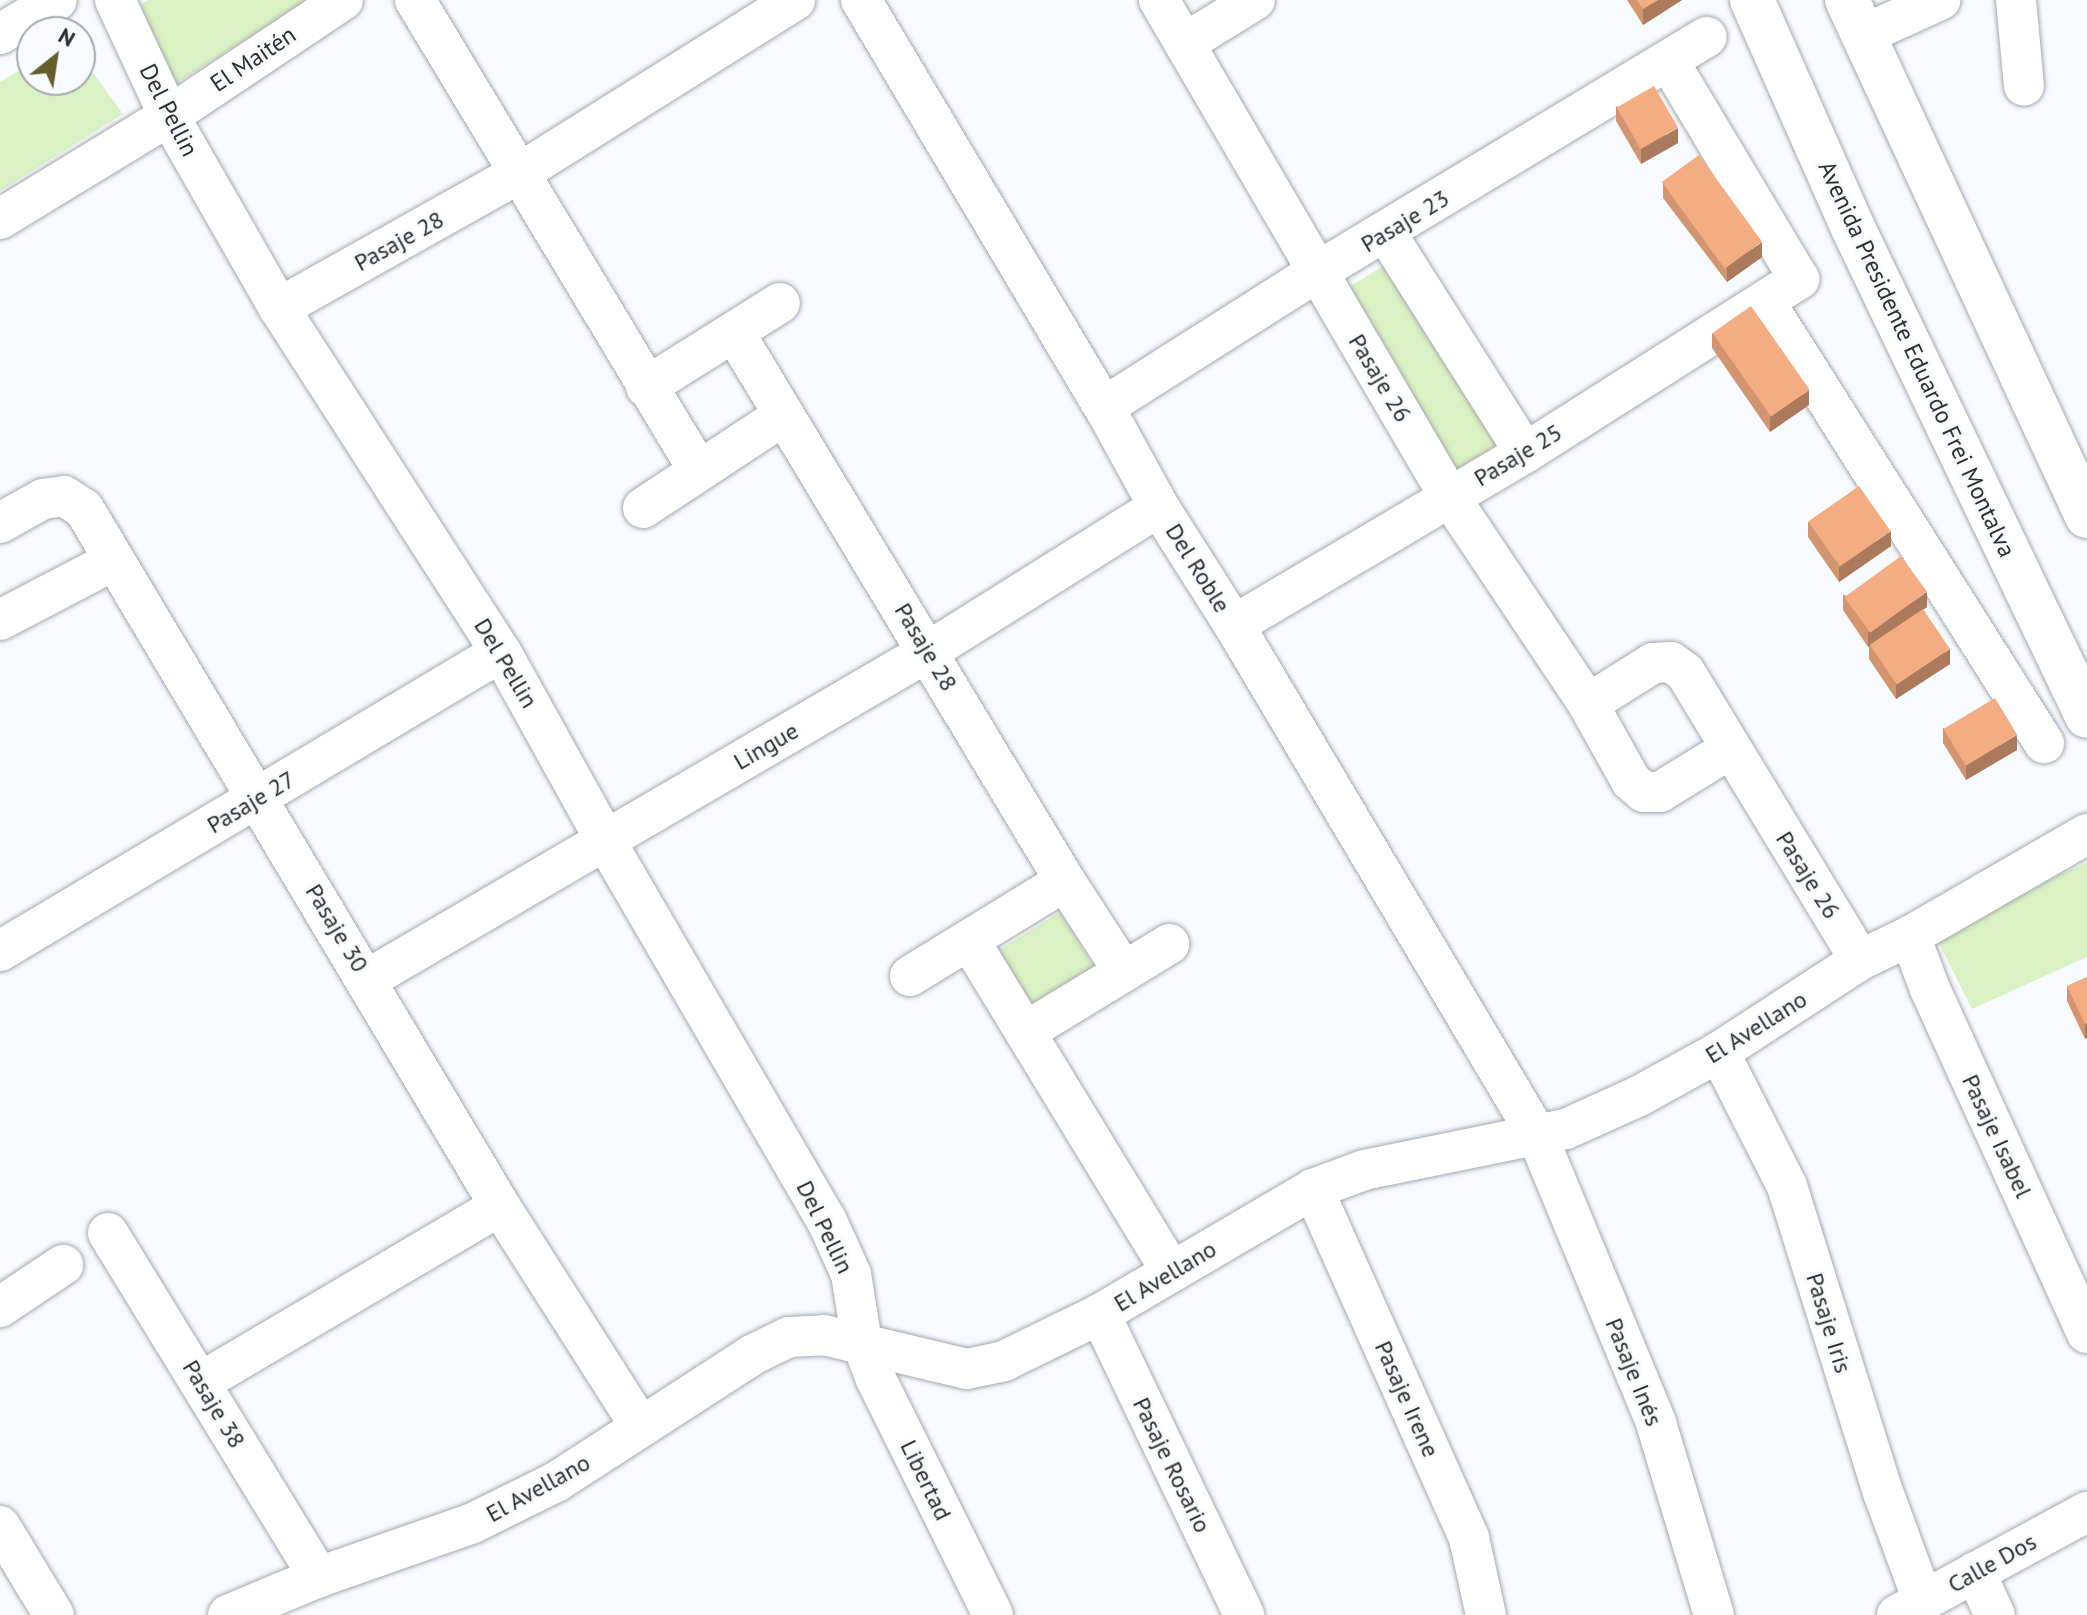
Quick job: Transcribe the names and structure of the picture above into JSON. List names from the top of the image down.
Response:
{
  "streets": {
    "main road": ["Avenida Presidente Eduardo Frei Montalva"],
    "street": [
      "El Maitén",
      "Del Pellin",
      "Pasaje 23",
      "Pasaje 28",
      "Pasaje 26",
      "Pasaje 25",
      "Del Roble",
      "Lingue",
      "Pasaje 27",
      "Pasaje 30",
      "El Avellano",
      "Pasaje Isabel",
      "Pasaje Iris",
      "Pasaje Inés",
      "Pasaje Irene",
      "Pasaje 38",
      "Pasaje Rosario",
      "Libertad",
      "Calle Dos"
    ]
  },
  "crossings": [
    ["El Maitén", "Del Pellin"],
    ["Del Pellin", "Pasaje 28"],
    ["Del Pellin", "Lingue"],
    ["Del Pellin", "Pasaje 27"],
    ["Del Pellin", "El Avellano"],
    ["Del Pellin", "Libertad"],
    ["Pasaje 23", "Pasaje 26"],
    ["Pasaje 23", "Pasaje 25"],
    ["Pasaje 23", "Del Roble"],
    ["Pasaje 28", "Lingue"],
    ["Pasaje 26", "Pasaje 25"],
    ["Pasaje 26", "El Avellano"],
    ["Pasaje 25", "Del Roble"],
    ["Del Roble", "Lingue"],
    ["Del Roble", "El Avellano"],
    ["Del Roble", "Pasaje Inés"],
    ["Lingue", "Pasaje 30"],
    ["Pasaje 27", "Pasaje 30"],
    ["Pasaje 30", "El Avellano"],
    ["El Avellano", "Pasaje Isabel"],
    ["El Avellano", "Pasaje Iris"],
    ["El Avellano", "Pasaje Inés"],
    ["El Avellano", "Pasaje Irene"],
    ["El Avellano", "Pasaje 38"],
    ["El Avellano", "Pasaje Rosario"],
    ["El Avellano", "Libertad"],
    ["Pasaje Iris", "Calle Dos"]
  ],
  "north": "top right"
}
